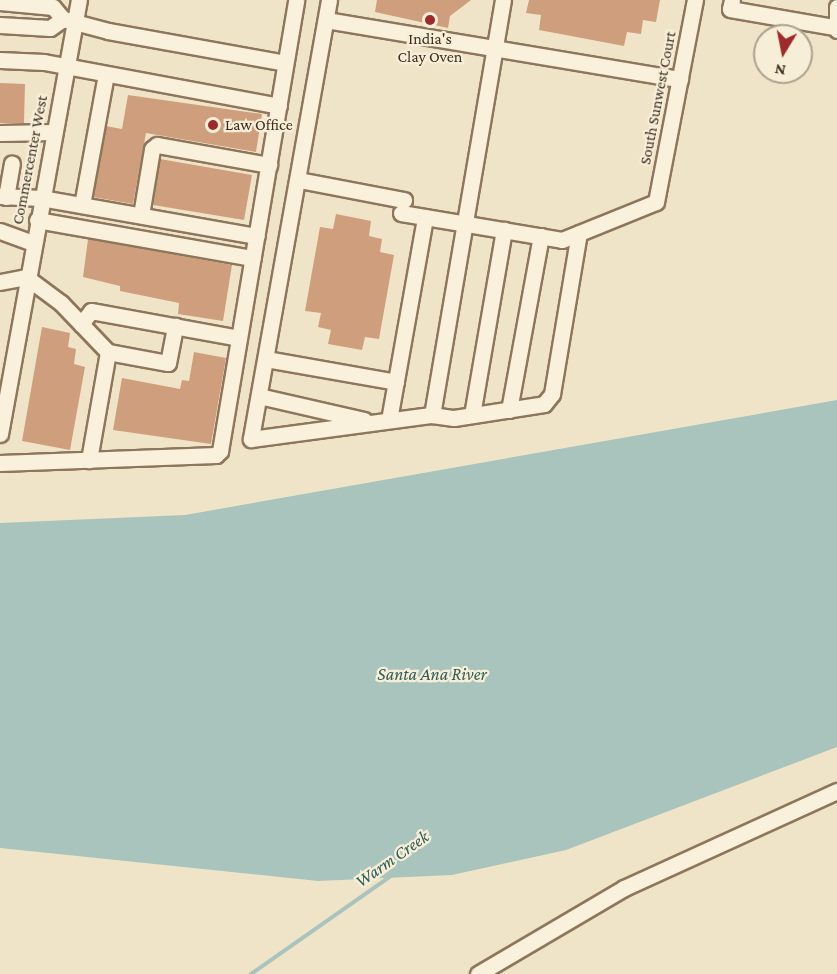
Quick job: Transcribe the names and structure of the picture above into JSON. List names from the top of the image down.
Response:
{
  "streets": {
    "street": ["South Sunwest Court", "Commercenter West"]
  },
  "water": ["Santa Ana River", "Warm Creek"],
  "places": ["India's Clay Oven", "Law Office"],
  "north": "bottom"
}
